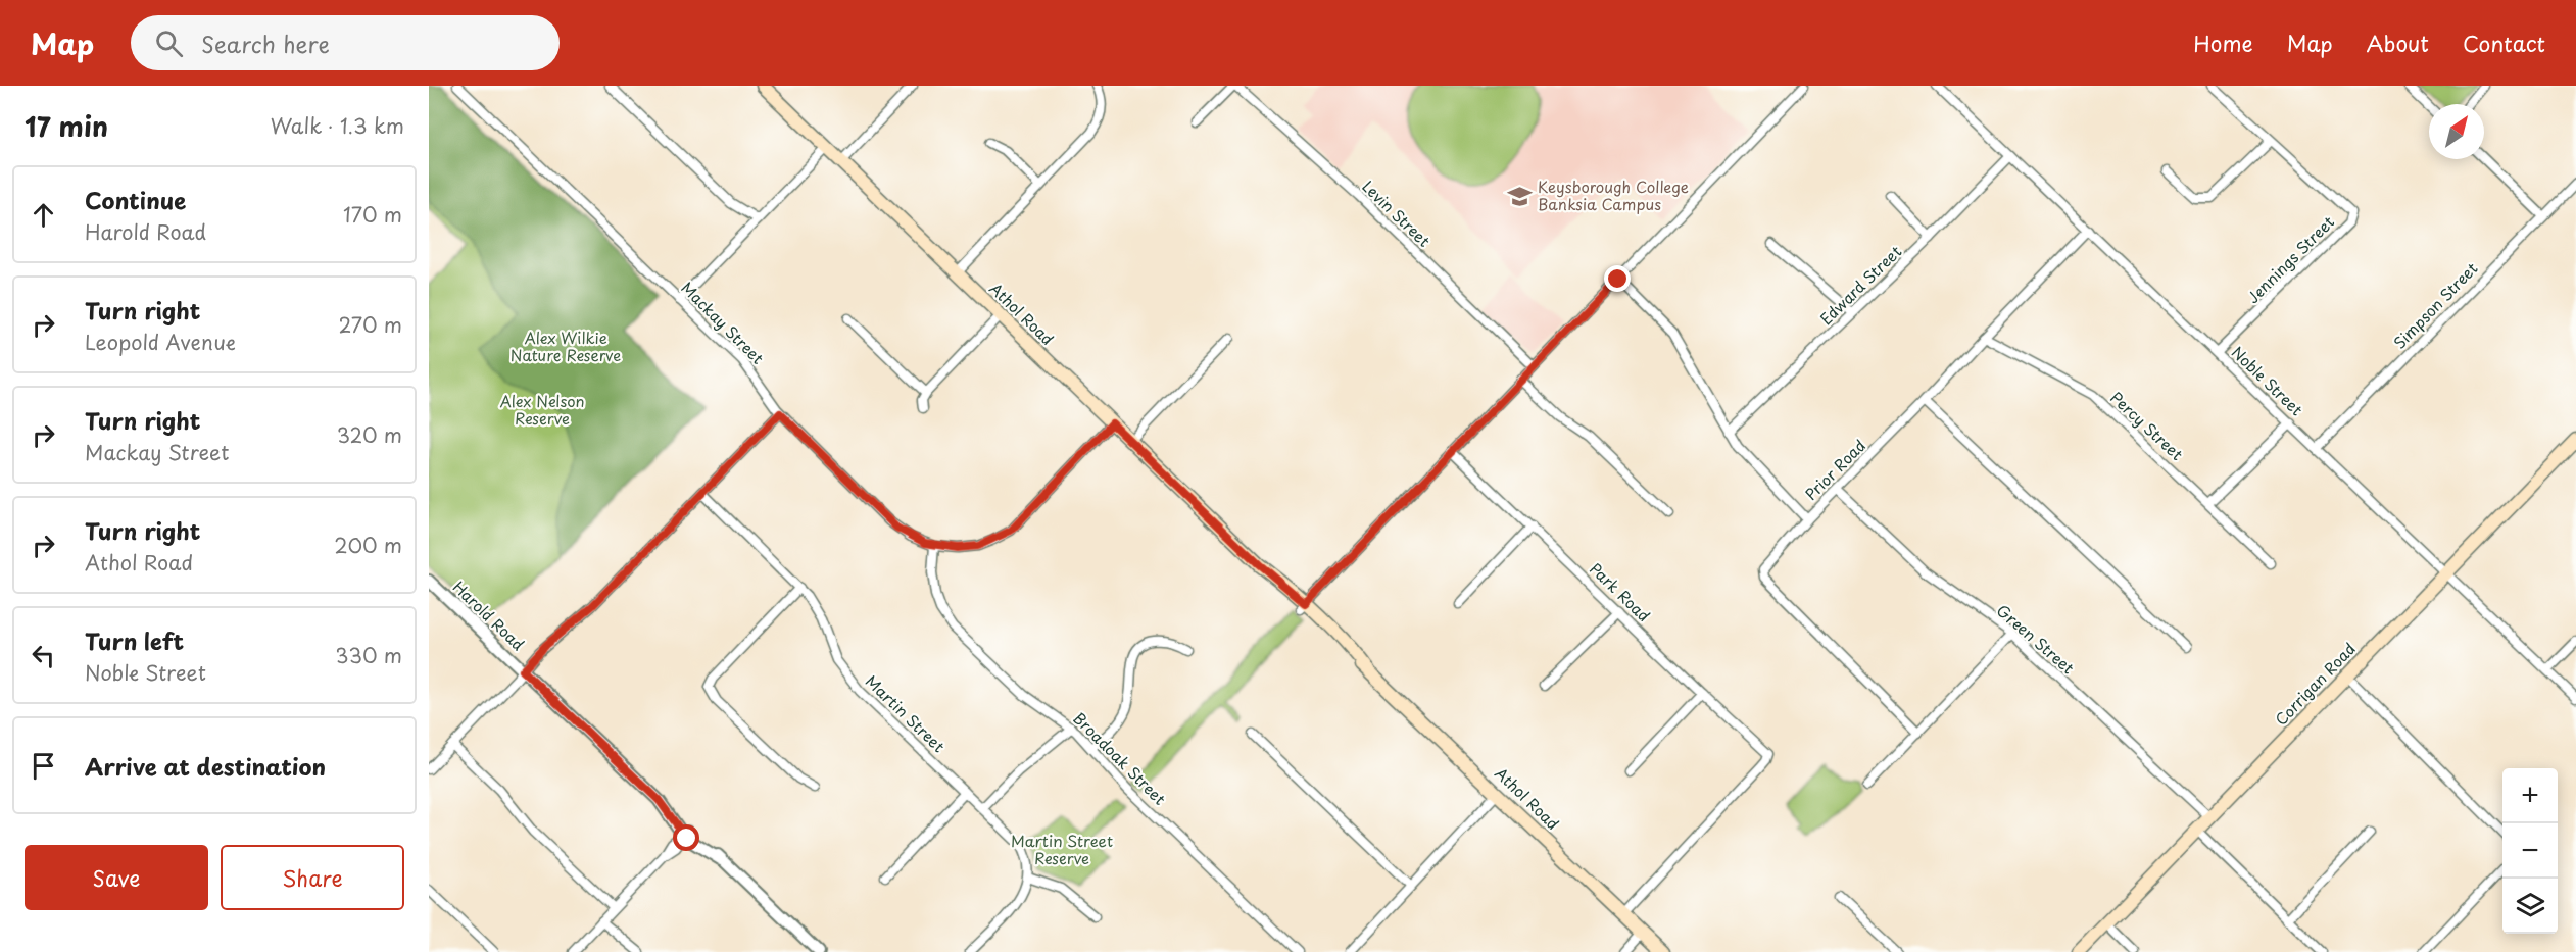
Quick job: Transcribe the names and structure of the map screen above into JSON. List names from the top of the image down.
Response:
{
  "streets": {
    "main road": ["Athol Road", "Corrigan Road"],
    "street": [
      "Levin Street",
      "Jennings Street",
      "Edward Street",
      "Simpson Street",
      "Mackay Street",
      "Noble Street",
      "Percy Street",
      "Prior Road",
      "Park Road",
      "Harold Road",
      "Green Street",
      "Martin Street",
      "Broadoak Street"
    ]
  },
  "crossings": [
    ["Jennings Street", "Noble Street"],
    ["Edward Street", "Noble Street"],
    ["Simpson Street", "Noble Street"],
    ["Athol Road", "Mackay Street"],
    ["Athol Road", "Park Road"],
    ["Mackay Street", "Broadoak Street"],
    ["Noble Street", "Prior Road"],
    ["Noble Street", "Corrigan Road"],
    ["Percy Street", "Prior Road"],
    ["Prior Road", "Green Street"],
    ["Green Street", "Corrigan Road"]
  ],
  "parks": ["Alex Wilkie Nature Reserve", "Alex Nelson Reserve", "Martin Street Reserve"],
  "places": {
    "school or university": ["Keysborough College Banksia Campus"]
  },
  "north": "top right",
  "page": {
    "header": "Map",
    "search": "Search here",
    "nav": [
      "Home",
      "Map",
      "About",
      "Contact"
    ],
    "heading": ["17 min", "Walk · 1.3 km"],
    "list": [
      ["Continue", "Harold Road", "170 m"],
      ["Turn right", "Leopold Avenue", "270 m"],
      ["Turn right", "Mackay Street", "320 m"],
      ["Turn right", "Athol Road", "200 m"],
      ["Turn left", "Noble Street", "330 m"],
      "Arrive at destination"
    ],
    "map_buttons": ["+", "−"],
    "buttons": ["Save", "Share"]
  }
}
